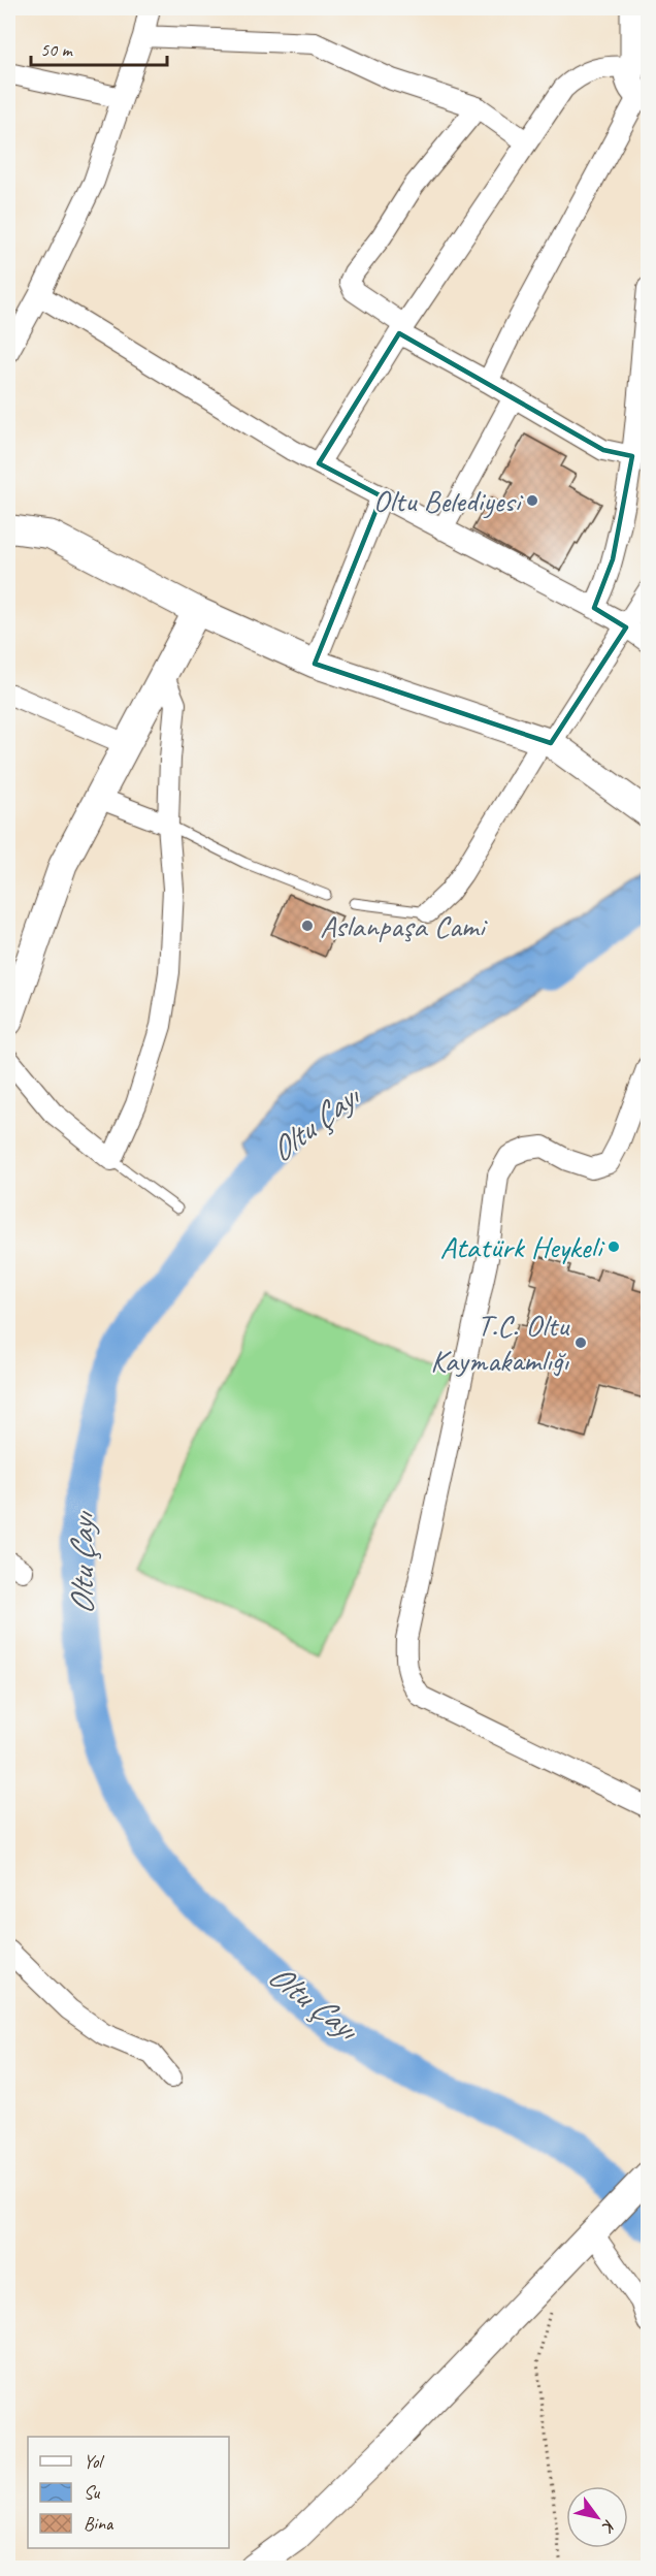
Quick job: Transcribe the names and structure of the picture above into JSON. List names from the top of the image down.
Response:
{
  "water": ["Oltu Çayı"],
  "places": [
    "Oltu Belediyesi",
    "Aslanpaşa Cami",
    "Atatürk Heykeli",
    "T.C. Oltu Kaymakamlığı"
  ],
  "legend": ["Yol", "Su", "Bina"],
  "scale_bar": "50 m",
  "north": "bottom right"
}
